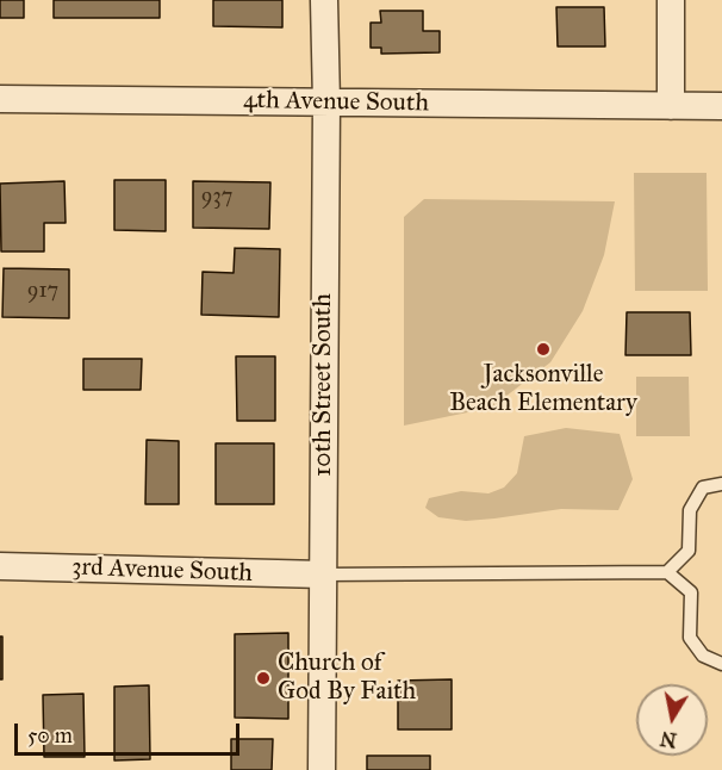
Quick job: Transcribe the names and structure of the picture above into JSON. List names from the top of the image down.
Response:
{
  "streets": {
    "street": ["4th Avenue South", "10th Street South", "3rd Avenue South"]
  },
  "crossings": [
    ["4th Avenue South", "10th Street South"],
    ["10th Street South", "3rd Avenue South"]
  ],
  "places": ["Jacksonville Beach Elementary", "Church of God By Faith"],
  "house_numbers": ["937", "917"],
  "scale_bar": "50 m",
  "north": "bottom"
}
